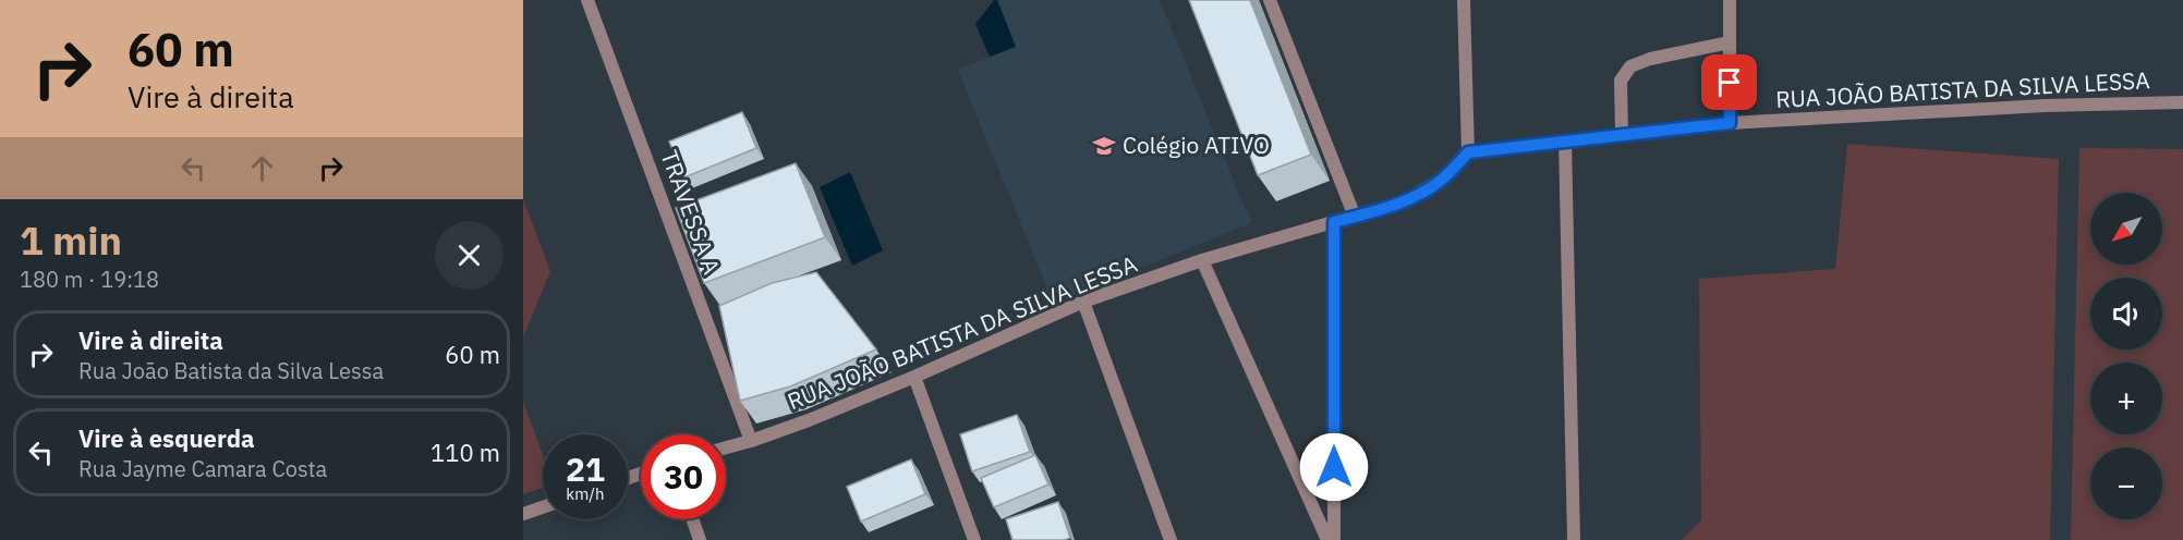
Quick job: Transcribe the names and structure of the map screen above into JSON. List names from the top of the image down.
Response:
{
  "streets": {
    "street": ["RUA JOÃO BATISTA DA SILVA LESSA", "TRAVESSA A"]
  },
  "crossings": [
    ["RUA JOÃO BATISTA DA SILVA LESSA", "TRAVESSA A"]
  ],
  "places": {
    "school or university": ["Colégio ATIVO"]
  },
  "north": "bottom left",
  "page": {
    "turn": ["60 m", "Vire à direita"],
    "map_buttons": ["+", "−"],
    "heading": ["1 min", "180 m · 19:18"],
    "list": [
      {
        "name": "Vire à direita",
        "note": "Rua João Batista da Silva Lessa",
        "value": "60 m"
      },
      {
        "name": "Vire à esquerda",
        "note": "Rua Jayme Camara Costa",
        "value": "110 m"
      }
    ],
    "speed": "21 km/h",
    "limit": "30"
  }
}
